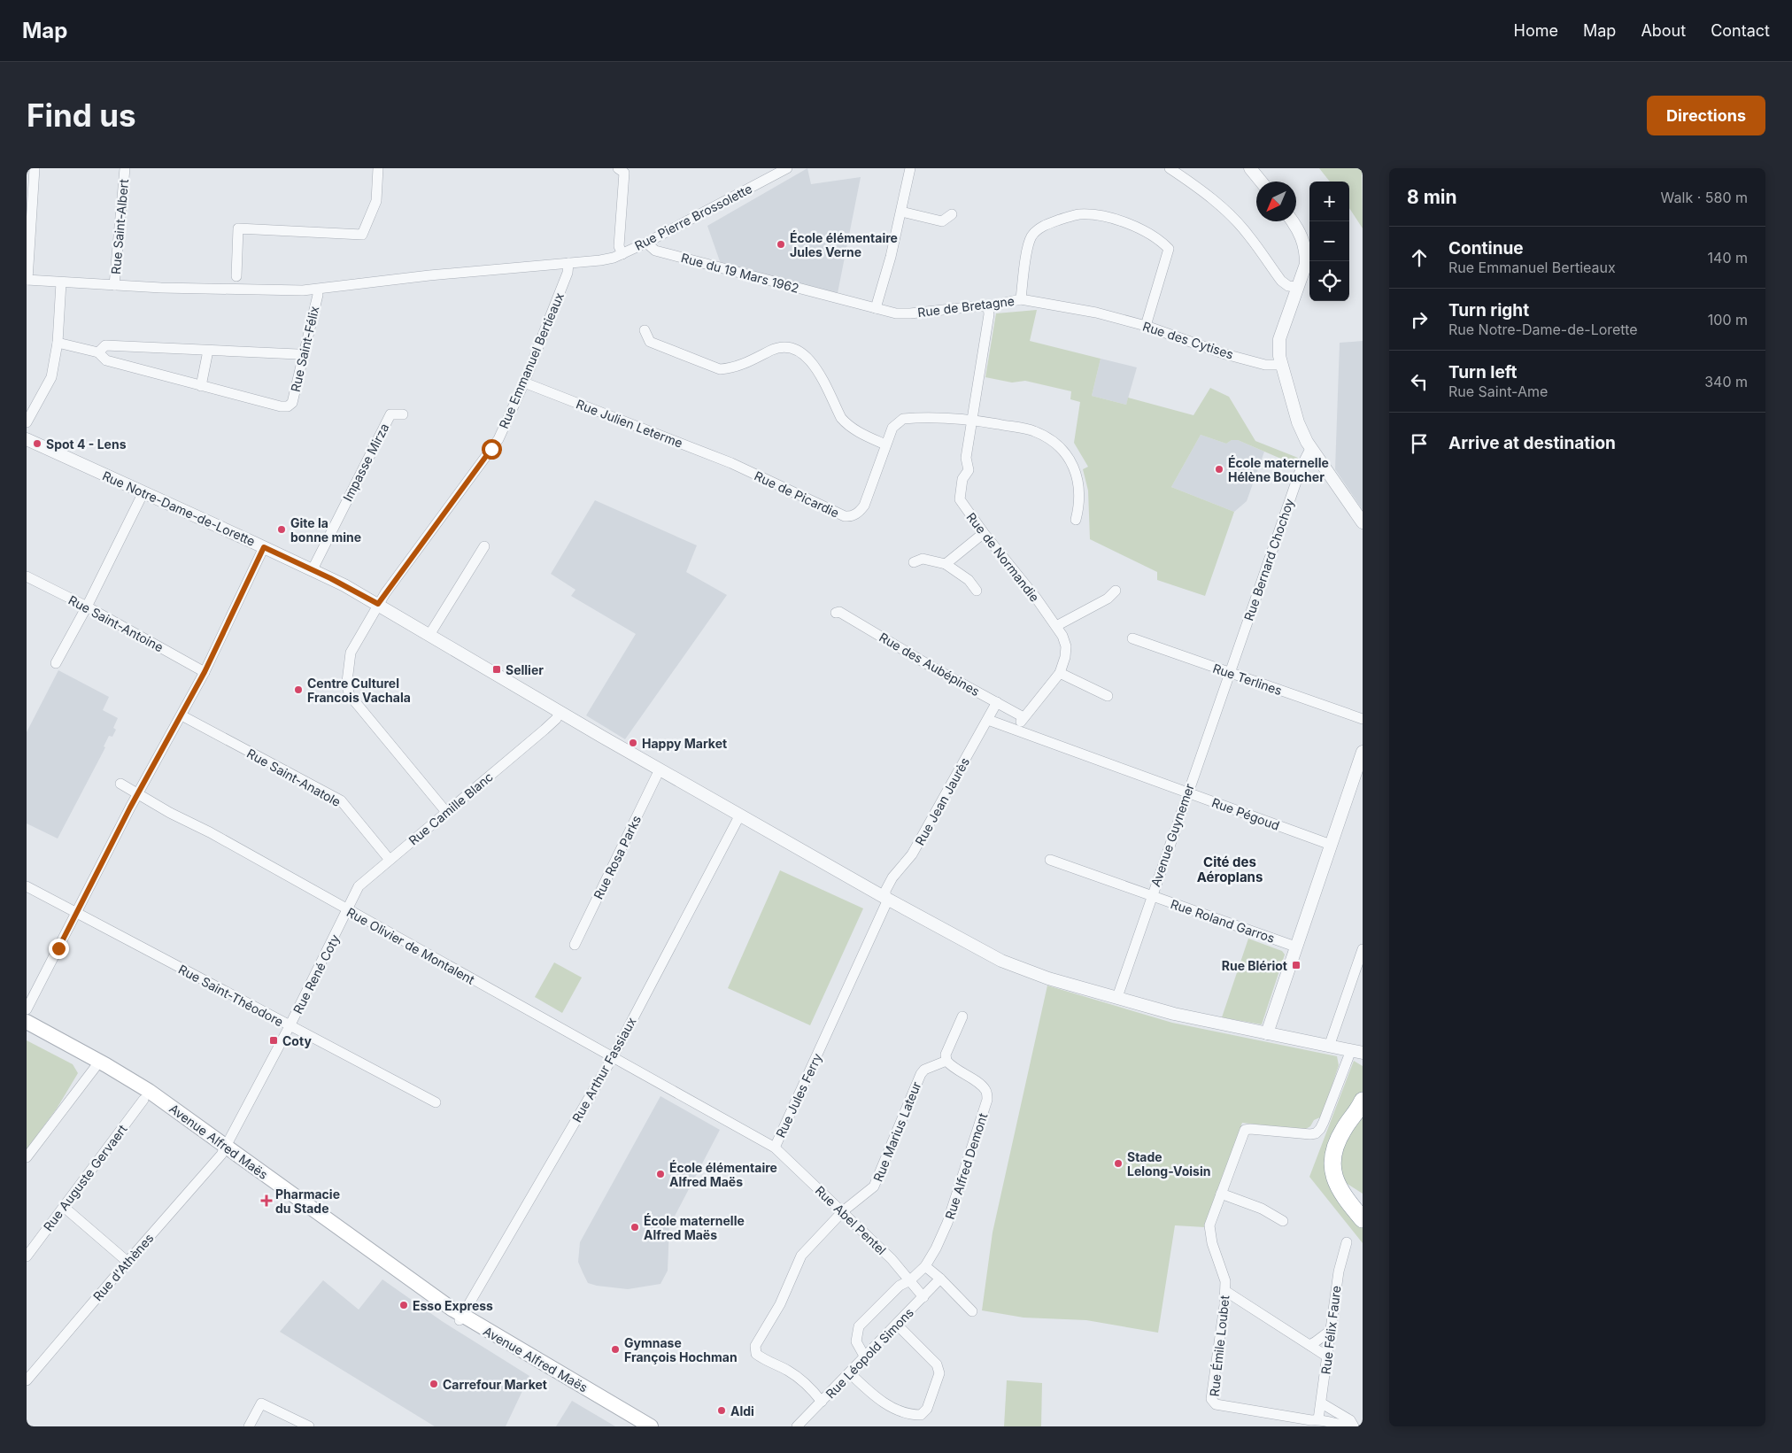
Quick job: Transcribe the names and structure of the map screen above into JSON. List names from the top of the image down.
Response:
{
  "streets": {
    "main road": ["Avenue Alfred Maës"],
    "street": [
      "Rue Pierre Brossolette",
      "Rue Saint-Albert",
      "Rue du 19 Mars 1962",
      "Rue de Bretagne",
      "Rue des Cytises",
      "Rue Saint-Félix",
      "Rue Emmanuel Bertieaux",
      "Rue Julien Leterme",
      "Impasse Mirza",
      "Rue de Picardie",
      "Rue Notre-Dame-de-Lorette",
      "Rue de Normandie",
      "Rue Bernard Chochoy",
      "Rue Saint-Antoine",
      "Rue des Aubépines",
      "Rue Terlines",
      "Rue Saint-Anatole",
      "Rue Jean Jaurès",
      "Rue Camille Blanc",
      "Rue Pégoud",
      "Avenue Guynemer",
      "Rue Rosa Parks",
      "Rue Roland Garros",
      "Rue Olivier de Montalent",
      "Rue René Coty",
      "Rue Saint-Théodore",
      "Rue Arthur Fassiaux",
      "Rue Jules Ferry",
      "Rue Marius Lateur",
      "Rue Alfred Demont",
      "Rue Auguste Gervaert",
      "Rue Abel Pentel",
      "Rue d'Athènes",
      "Rue Félix Faure",
      "Rue Émile Loubet",
      "Rue Léopold Simons"
    ]
  },
  "crossings": [
    ["Rue Pierre Brossolette", "Rue Saint-Albert"],
    ["Rue Pierre Brossolette", "Rue du 19 Mars 1962"],
    ["Rue Pierre Brossolette", "Rue Saint-Félix"],
    ["Rue Pierre Brossolette", "Rue Emmanuel Bertieaux"],
    ["Rue du 19 Mars 1962", "Rue de Bretagne"],
    ["Rue de Bretagne", "Rue des Cytises"],
    ["Rue de Bretagne", "Rue de Normandie"],
    ["Rue Emmanuel Bertieaux", "Rue Julien Leterme"],
    ["Rue Emmanuel Bertieaux", "Rue Notre-Dame-de-Lorette"],
    ["Rue Emmanuel Bertieaux", "Rue Camille Blanc"],
    ["Rue Julien Leterme", "Rue de Picardie"],
    ["Impasse Mirza", "Rue Notre-Dame-de-Lorette"],
    ["Rue de Picardie", "Rue de Normandie"],
    ["Rue Notre-Dame-de-Lorette", "Rue Jean Jaurès"],
    ["Rue Notre-Dame-de-Lorette", "Rue Camille Blanc"],
    ["Rue Notre-Dame-de-Lorette", "Avenue Guynemer"],
    ["Rue Notre-Dame-de-Lorette", "Rue Rosa Parks"],
    ["Rue Notre-Dame-de-Lorette", "Rue Arthur Fassiaux"],
    ["Rue Notre-Dame-de-Lorette", "Rue Jules Ferry"],
    ["Rue Bernard Chochoy", "Rue Terlines"],
    ["Rue Bernard Chochoy", "Avenue Guynemer"],
    ["Rue des Aubépines", "Rue Jean Jaurès"],
    ["Rue Terlines", "Avenue Guynemer"],
    ["Rue Saint-Anatole", "Rue Camille Blanc"],
    ["Rue Jean Jaurès", "Rue Pégoud"],
    ["Rue Jean Jaurès", "Rue Jules Ferry"],
    ["Rue Camille Blanc", "Rue Olivier de Montalent"],
    ["Rue Camille Blanc", "Rue René Coty"],
    ["Rue Pégoud", "Avenue Guynemer"],
    ["Avenue Guynemer", "Rue Roland Garros"],
    ["Rue Olivier de Montalent", "Rue René Coty"],
    ["Rue Olivier de Montalent", "Rue Arthur Fassiaux"],
    ["Rue Olivier de Montalent", "Rue Jules Ferry"],
    ["Rue René Coty", "Rue Saint-Théodore"],
    ["Rue René Coty", "Avenue Alfred Maës"],
    ["Rue René Coty", "Rue d'Athènes"],
    ["Rue Arthur Fassiaux", "Rue Jules Ferry"],
    ["Rue Arthur Fassiaux", "Avenue Alfred Maës"],
    ["Rue Jules Ferry", "Rue Abel Pentel"],
    ["Rue Marius Lateur", "Rue Alfred Demont"],
    ["Rue Marius Lateur", "Rue Abel Pentel"],
    ["Rue Marius Lateur", "Rue Léopold Simons"],
    ["Avenue Alfred Maës", "Rue Auguste Gervaert"],
    ["Avenue Alfred Maës", "Rue d'Athènes"],
    ["Rue Alfred Demont", "Rue Abel Pentel"],
    ["Rue Alfred Demont", "Rue Léopold Simons"],
    ["Rue Abel Pentel", "Rue Léopold Simons"],
    ["Rue Félix Faure", "Rue Émile Loubet"]
  ],
  "districts": ["Cité des Aéroplans"],
  "places": {
    "other": [
      "École élémentaire Jules Verne",
      "Spot 4 - Lens",
      "École maternelle Hélène Boucher",
      "Gite la bonne mine",
      "Centre Culturel Francois Vachala",
      "Happy Market",
      "Stade Lelong-Voisin",
      "École élémentaire Alfred Maës",
      "École maternelle Alfred Maës",
      "Esso Express",
      "Gymnase François Hochman",
      "Carrefour Market",
      "Aldi"
    ],
    "transit": ["Sellier", "Rue Blériot", "Coty"],
    "health": ["Pharmacie du Stade"]
  },
  "north": "bottom left",
  "page": {
    "header": "Map",
    "nav": [
      "Home",
      "Map",
      "About",
      "Contact"
    ],
    "buttons": "Directions",
    "title": "Find us",
    "heading": ["8 min", "Walk · 580 m"],
    "map_buttons": ["+", "−"],
    "list": [
      ["Continue", "Rue Emmanuel Bertieaux", "140 m"],
      ["Turn right", "Rue Notre-Dame-de-Lorette", "100 m"],
      ["Turn left", "Rue Saint-Ame", "340 m"],
      "Arrive at destination"
    ]
  }
}
